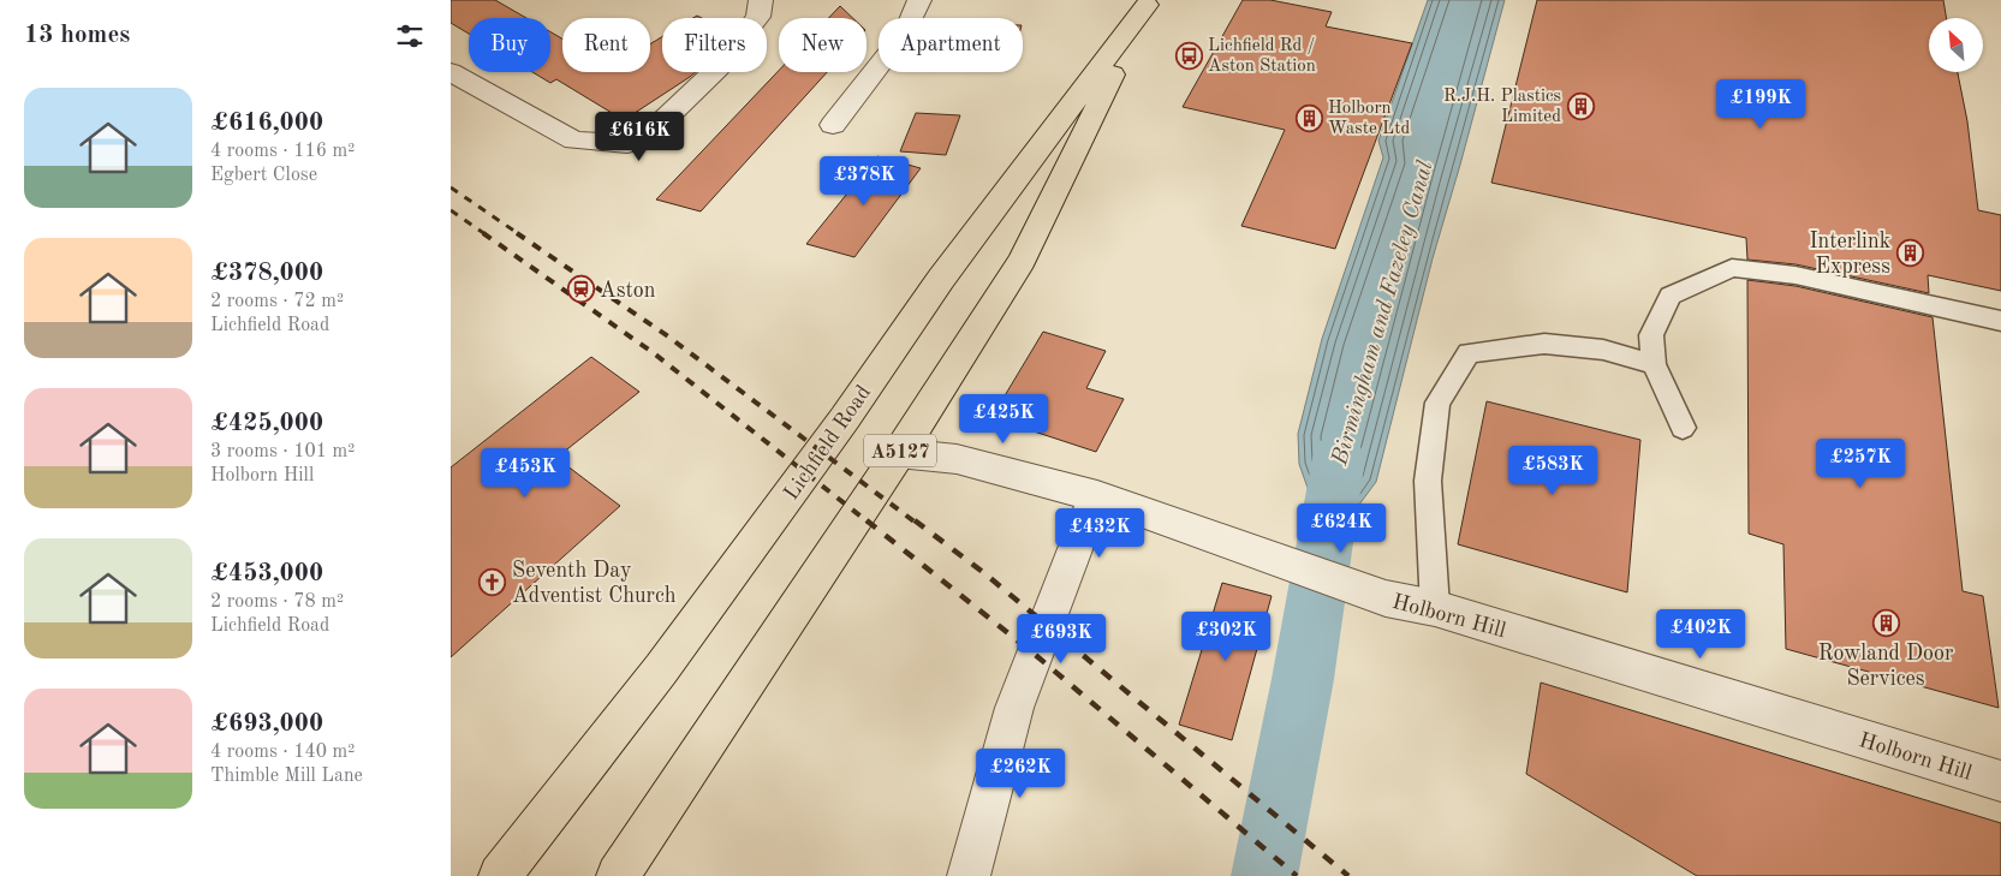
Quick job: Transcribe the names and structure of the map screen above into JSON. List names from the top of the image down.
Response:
{
  "streets": {
    "main road": ["Lichfield Road", "A5127"],
    "street": ["Holborn Hill"]
  },
  "crossings": [
    ["Lichfield Road", "Holborn Hill"]
  ],
  "water": ["Birmingham and Fazeley Canal"],
  "places": {
    "bus stop": ["Lichfield Rd / Aston Station"],
    "building": [
      "R.J.H. Plastics Limited",
      "Holborn Waste Ltd",
      "Interlink Express",
      "Rowland Door Services"
    ],
    "station": ["Aston"],
    "church": ["Seventh Day Adventist Church"]
  },
  "north": "top left",
  "page": {
    "heading": "13 homes",
    "chip": [
      "Buy",
      "Rent",
      "Filters",
      "New",
      "Apartment"
    ],
    "list": [
      {
        "name": "£616,000",
        "note": "4 rooms · 116 m² · Egbert Close"
      },
      {
        "name": "£378,000",
        "note": "2 rooms · 72 m² · Lichfield Road"
      },
      {
        "name": "£425,000",
        "note": "3 rooms · 101 m² · Holborn Hill"
      },
      {
        "name": "£453,000",
        "note": "2 rooms · 78 m² · Lichfield Road"
      },
      {
        "name": "£693,000",
        "note": "4 rooms · 140 m² · Thimble Mill Lane"
      }
    ],
    "price": [
      "£199K",
      "£616K",
      "£378K",
      "£425K",
      "£257K",
      "£583K",
      "£453K",
      "£624K",
      "£432K",
      "£402K",
      "£302K",
      "£693K",
      "£262K"
    ]
  }
}
